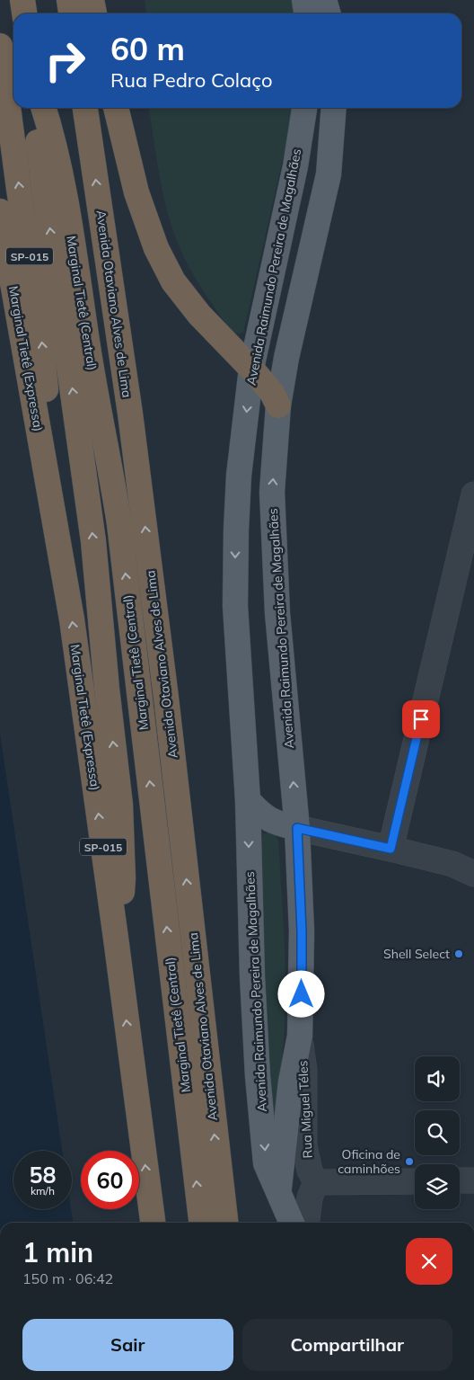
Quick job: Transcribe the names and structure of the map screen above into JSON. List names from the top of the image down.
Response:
{
  "streets": {
    "highway": [
      "SP-015",
      "Marginal Tietê (Central)",
      "Avenida Otaviano Alves de Lima",
      "Marginal Tietê (Expressa)"
    ],
    "main road": ["Avenida Raimundo Pereira de Magalhães"],
    "street": ["Rua Miguel Téles"]
  },
  "crossings": [
    ["SP-015", "Marginal Tietê (Expressa)"],
    ["Avenida Raimundo Pereira de Magalhães", "Rua Miguel Téles"]
  ],
  "places": ["Shell Select", "Oficina de caminhões"],
  "page": {
    "turn": ["60 m", "Rua Pedro Colaço"],
    "speed": "58 km/h",
    "limit": "60",
    "heading": ["1 min", "150 m · 06:42"],
    "buttons": ["Sair", "Compartilhar"]
  }
}
